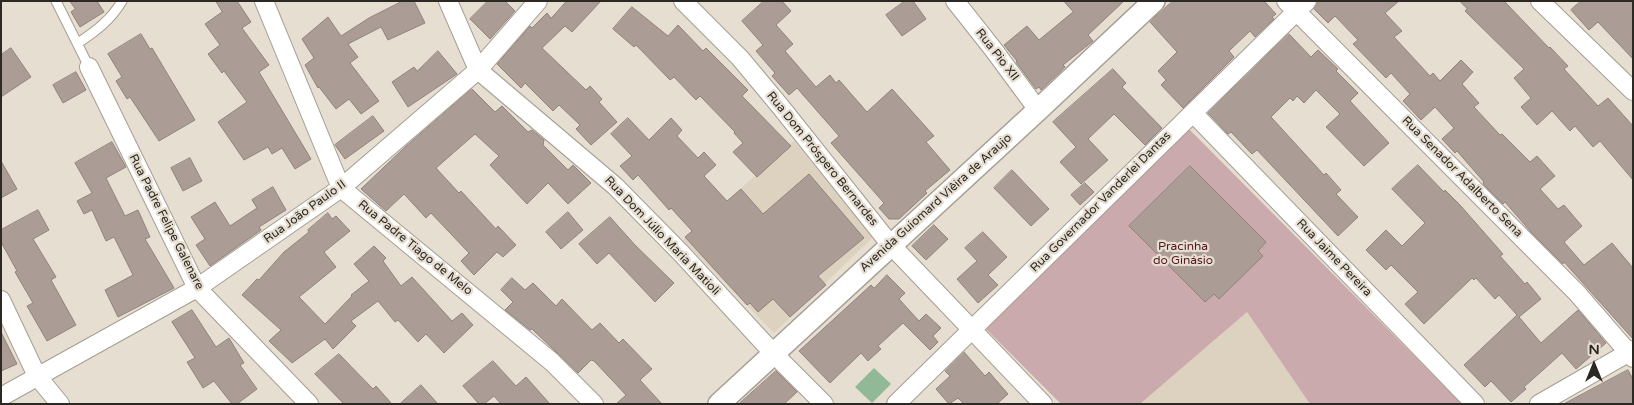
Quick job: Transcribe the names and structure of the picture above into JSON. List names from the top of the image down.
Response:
{
  "streets": {
    "street": [
      "Rua Pio XII",
      "Rua Dom Próspero Bernardes",
      "Rua Senador Adalberto Sena",
      "Rua Governador Vanderlei Dantas",
      "Avenida Guiomard Viêira de Araujo",
      "Rua João Paulo II",
      "Rua Padre Felipe Galenare",
      "Rua Dom Júlio Maria Matioli",
      "Rua Padre Tiago de Melo",
      "Rua Jaime Pereira"
    ]
  },
  "crossings": [
    ["Rua Pio XII", "Avenida Guiomard Viêira de Araujo"],
    ["Rua Dom Próspero Bernardes", "Rua Governador Vanderlei Dantas"],
    ["Rua Dom Próspero Bernardes", "Avenida Guiomard Viêira de Araujo"],
    ["Rua Senador Adalberto Sena", "Rua Governador Vanderlei Dantas"],
    ["Rua Governador Vanderlei Dantas", "Rua Jaime Pereira"],
    ["Avenida Guiomard Viêira de Araujo", "Rua Dom Júlio Maria Matioli"],
    ["Rua João Paulo II", "Rua Padre Felipe Galenare"],
    ["Rua João Paulo II", "Rua Dom Júlio Maria Matioli"],
    ["Rua João Paulo II", "Rua Padre Tiago de Melo"]
  ],
  "parks": ["Pracinha do Ginásio"],
  "north": "top"
}
